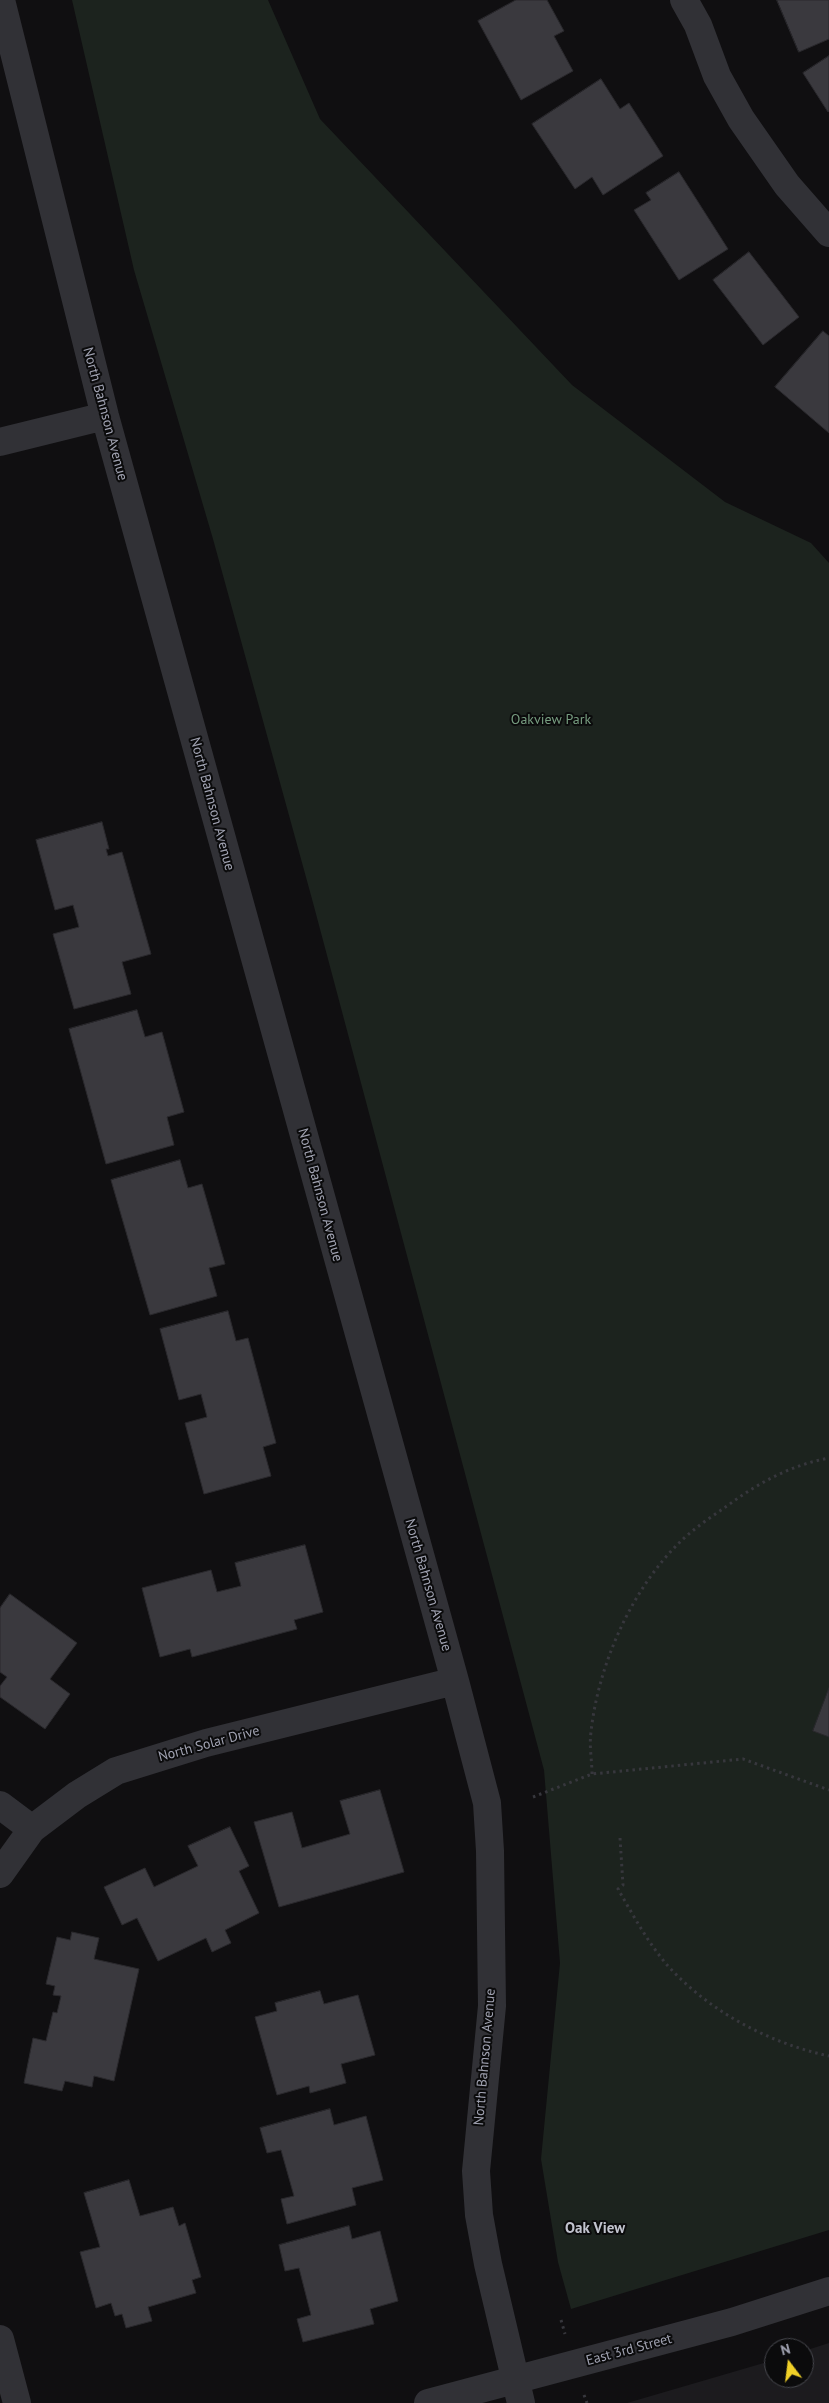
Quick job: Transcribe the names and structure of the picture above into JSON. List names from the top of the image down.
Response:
{
  "streets": {
    "street": ["North Bahnson Avenue", "North Solar Drive", "East 3rd Street"]
  },
  "crossings": [
    ["North Bahnson Avenue", "North Solar Drive"],
    ["North Bahnson Avenue", "East 3rd Street"]
  ],
  "districts": ["Oak View"],
  "parks": ["Oakview Park"],
  "north": "top"
}
